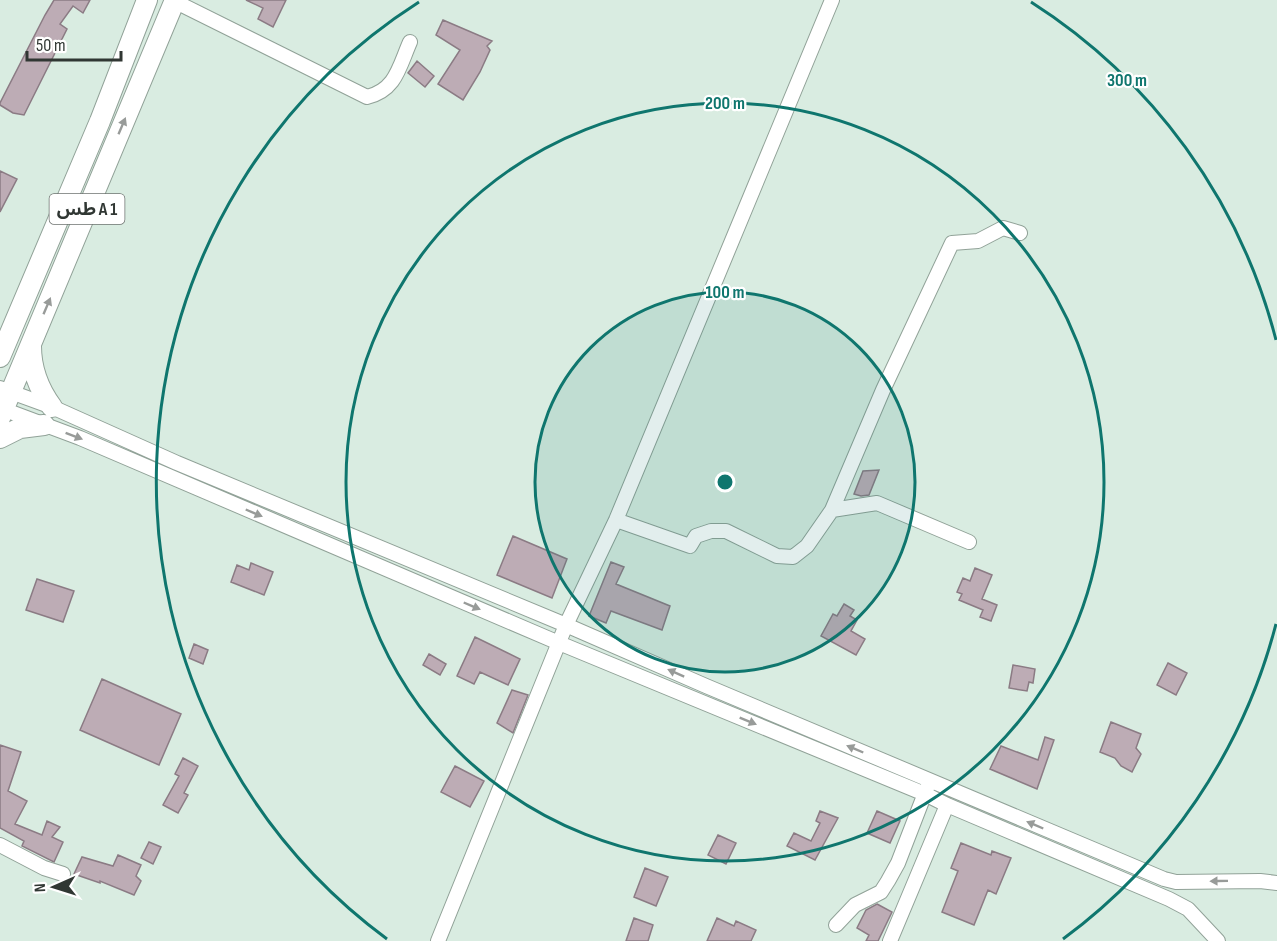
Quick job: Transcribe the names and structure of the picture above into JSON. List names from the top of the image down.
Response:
{
  "streets": {
    "highway": ["طس A 1"]
  },
  "scale_bar": "50 m",
  "north": "left",
  "rings": ["300 m", "200 m", "100 m"]
}
